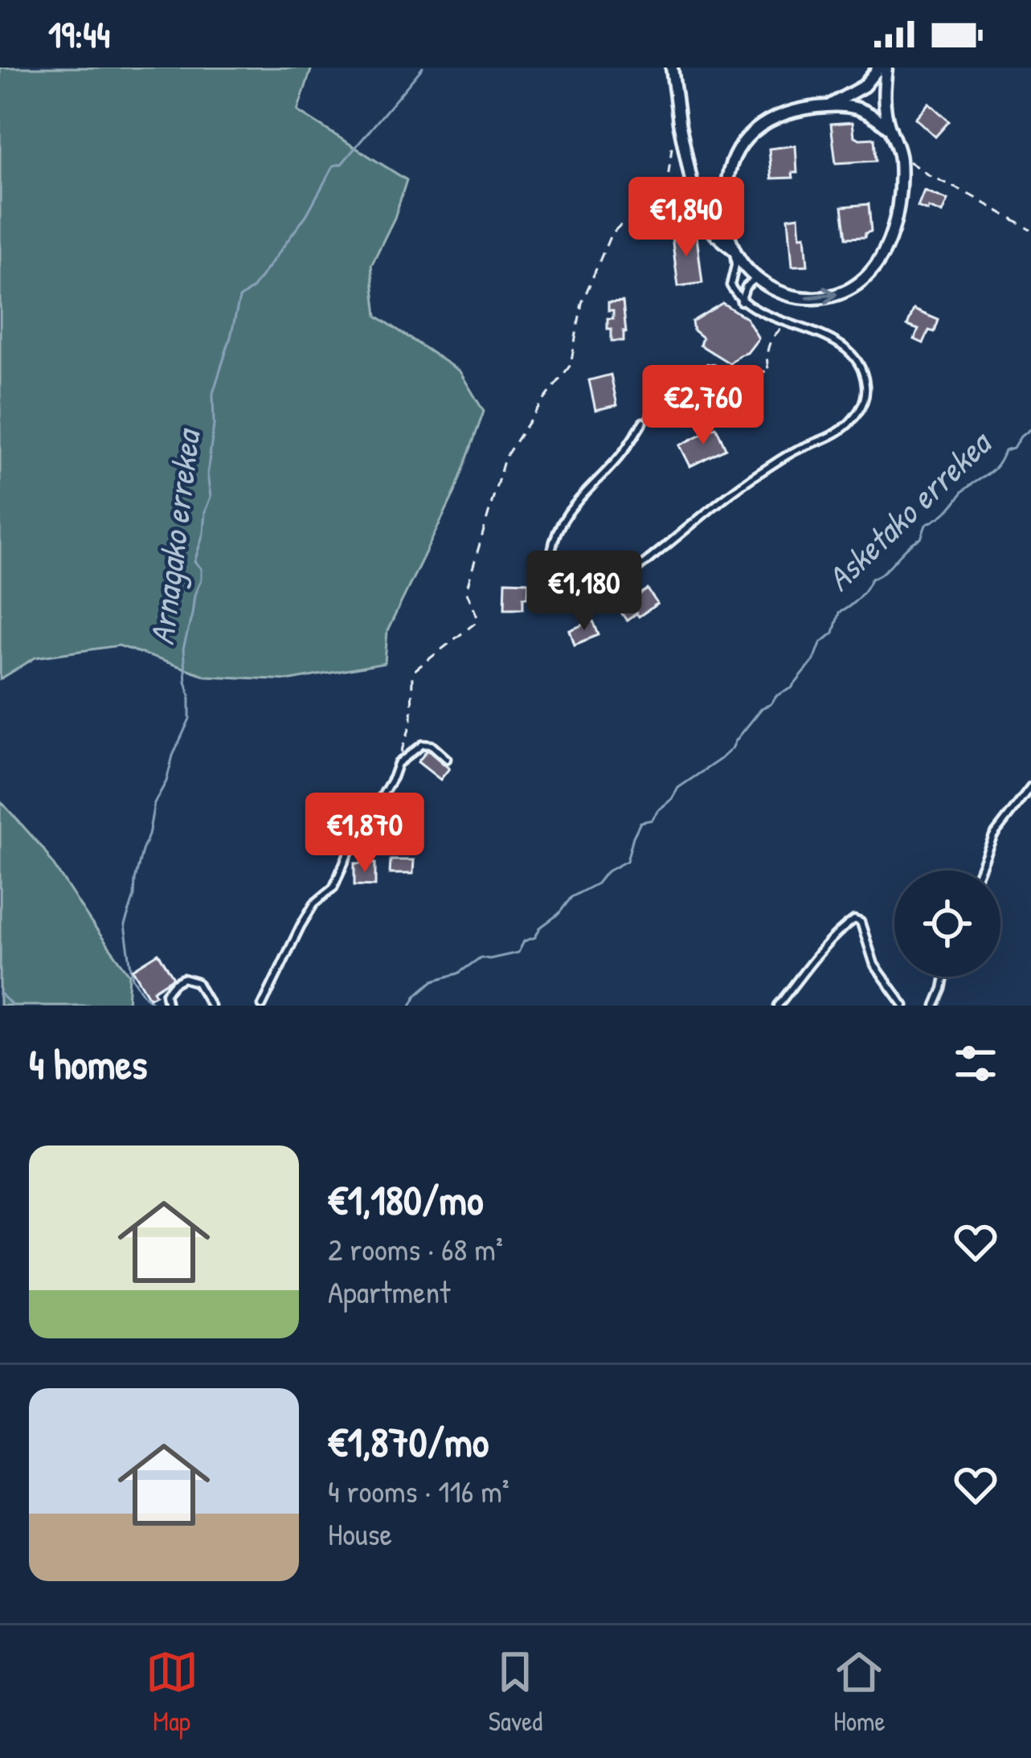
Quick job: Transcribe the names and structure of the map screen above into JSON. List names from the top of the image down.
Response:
{
  "water": ["Asketako errekea", "Arnagako errekea"],
  "page": {
    "status": "19:44",
    "price": [
      "€1,840",
      "€2,760",
      "€1,180",
      "€1,870"
    ],
    "heading": "4 homes",
    "list": [
      {
        "name": "€1,180/mo",
        "note": "2 rooms · 68 m² · Apartment"
      },
      {
        "name": "€1,870/mo",
        "note": "4 rooms · 116 m² · House"
      }
    ],
    "tabs": ["Map", "Saved", "Home"]
  }
}
